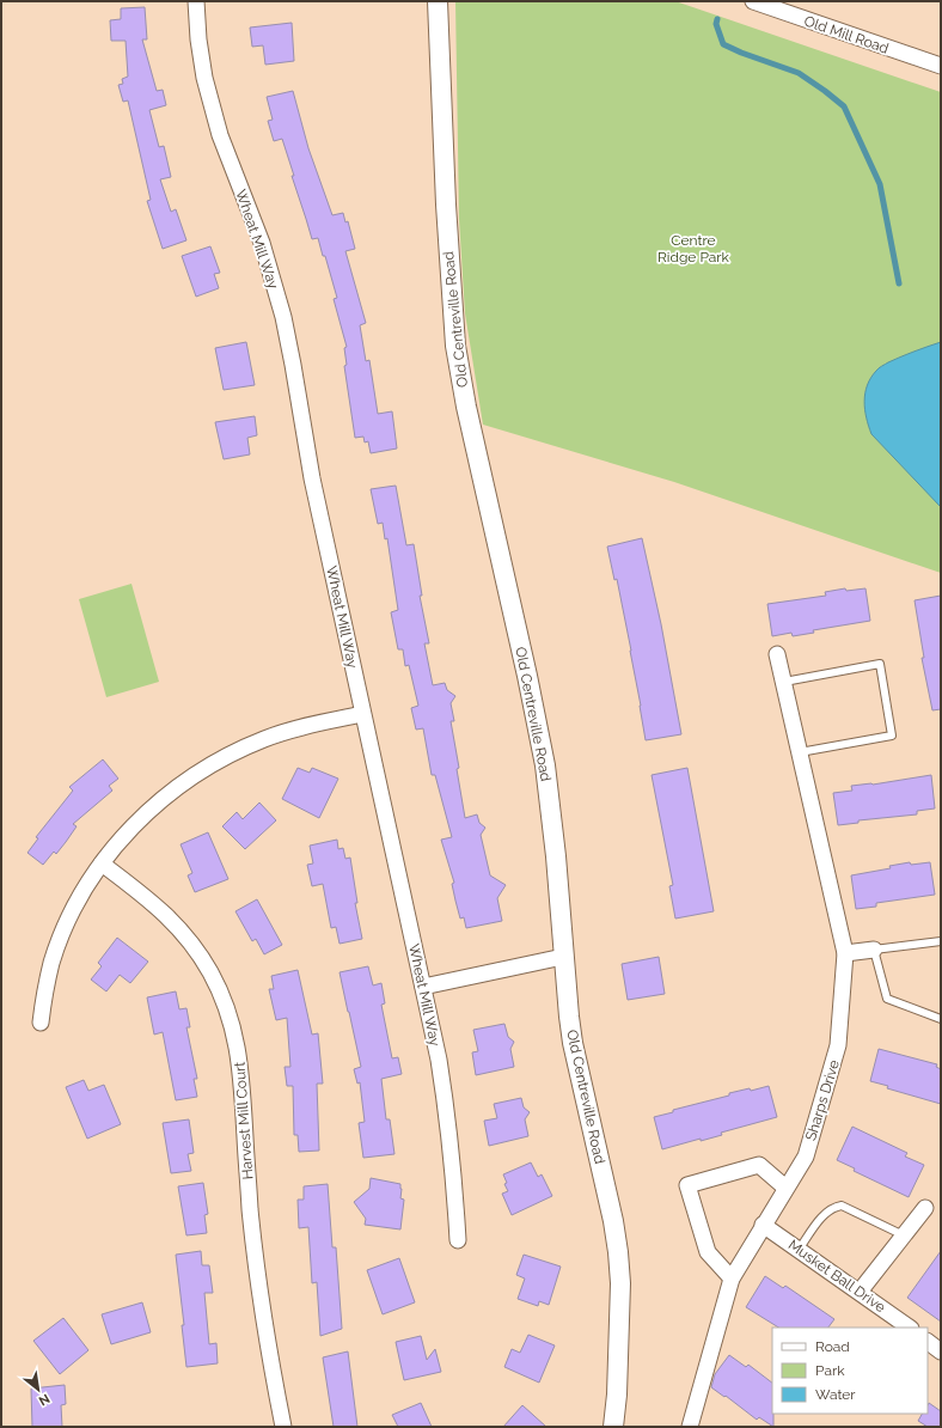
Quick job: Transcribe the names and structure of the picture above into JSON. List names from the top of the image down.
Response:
{
  "streets": {
    "street": [
      "Old Mill Road",
      "Wheat Mill Way",
      "Old Centreville Road",
      "Sharps Drive",
      "Harvest Mill Court",
      "Musket Ball Drive"
    ]
  },
  "crossings": [
    ["Sharps Drive", "Musket Ball Drive"]
  ],
  "parks": ["Centre Ridge Park"],
  "legend": ["Road", "Park", "Water"],
  "north": "bottom right"
}
